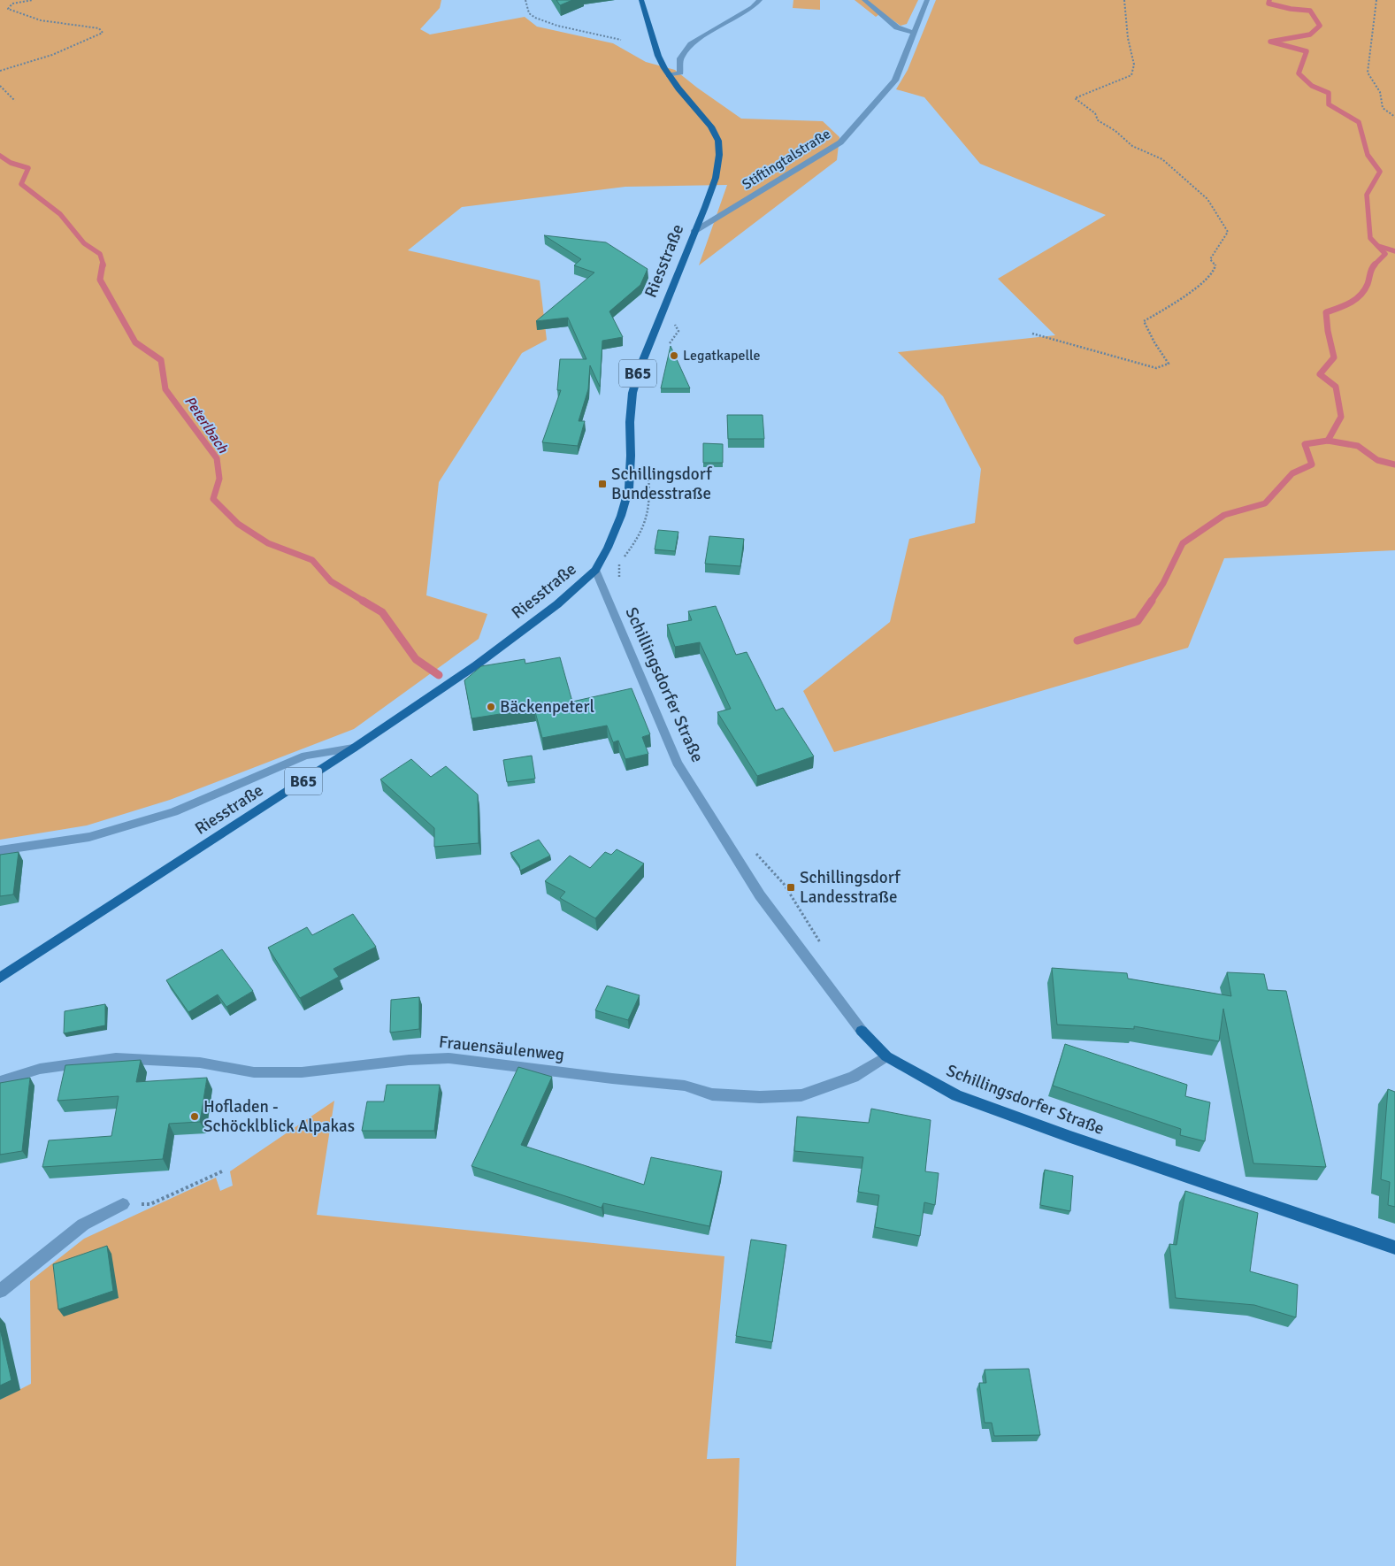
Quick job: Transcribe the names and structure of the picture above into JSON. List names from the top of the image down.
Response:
{
  "streets": {
    "main road": ["Riesstraße", "B65", "Schillingsdorfer Straße"],
    "street": ["Stiftingtalstraße", "Frauensäulenweg"]
  },
  "crossings": [
    ["Stiftingtalstraße", "Riesstraße"],
    ["Riesstraße", "Schillingsdorfer Straße"],
    ["Schillingsdorfer Straße", "Frauensäulenweg"]
  ],
  "water": ["Peterlbach"],
  "places": {
    "other": ["Legatkapelle", "Bäckenpeterl", "Hofladen - Schöcklblick Alpakas"],
    "transit": ["Schillingsdorf Bundesstraße", "Schillingsdorf Landesstraße"]
  }
}
